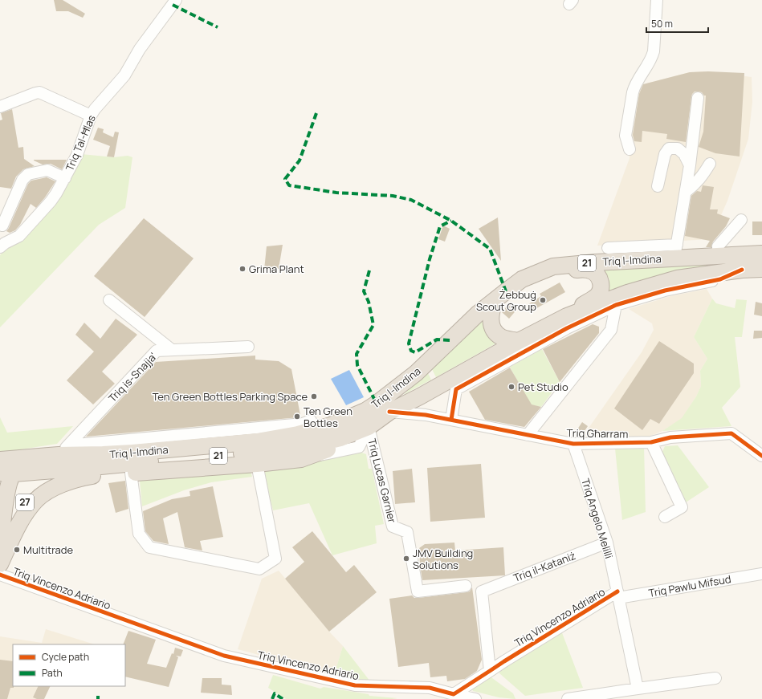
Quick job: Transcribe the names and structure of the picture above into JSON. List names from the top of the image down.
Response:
{
  "streets": {
    "highway": ["Triq l-Imdina", "21", "27"],
    "street": [
      "Triq Tal-Ħlas",
      "Triq is-Snajja'",
      "Triq Għarram",
      "Triq Lucas Garnier",
      "Triq Angelo Melilli",
      "Triq il-Kataniż",
      "Triq Pawlu Mifsud",
      "Triq Vincenzo Adriario"
    ]
  },
  "crossings": [
    ["Triq l-Imdina", "Triq is-Snajja'"],
    ["Triq l-Imdina", "Triq Għarram"],
    ["Triq l-Imdina", "Triq Lucas Garnier"],
    ["Triq l-Imdina", "27"],
    ["Triq Għarram", "Triq Angelo Melilli"],
    ["Triq Angelo Melilli", "Triq il-Kataniż"],
    ["Triq Angelo Melilli", "Triq Pawlu Mifsud"],
    ["Triq Angelo Melilli", "Triq Vincenzo Adriario"],
    ["Triq il-Kataniż", "Triq Vincenzo Adriario"],
    ["Triq Pawlu Mifsud", "Triq Vincenzo Adriario"]
  ],
  "places": [
    "Grima Plant",
    "Żebbuġ Scout Group",
    "Pet Studio",
    "Ten Green Bottles Parking Space",
    "Ten Green Bottles",
    "Multitrade",
    "JMV Building Solutions"
  ],
  "legend": ["Cycle path", "Path"],
  "scale_bar": "50 m"
}
